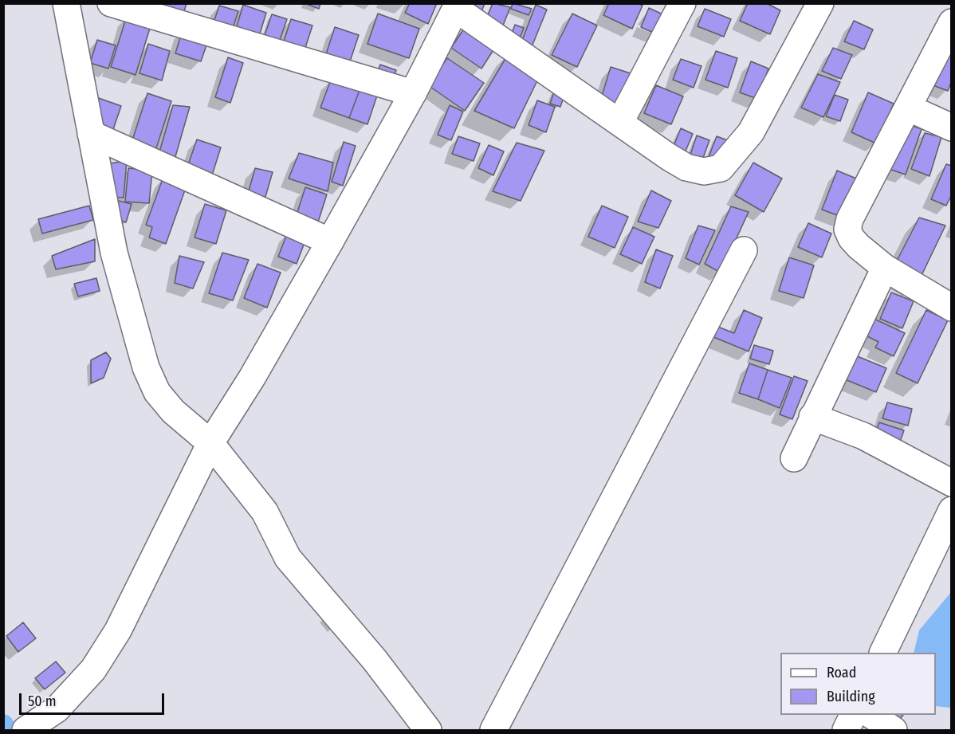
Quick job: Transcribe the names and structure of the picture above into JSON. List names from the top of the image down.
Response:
{
  "legend": ["Road", "Building"],
  "scale_bar": "50 m"
}
